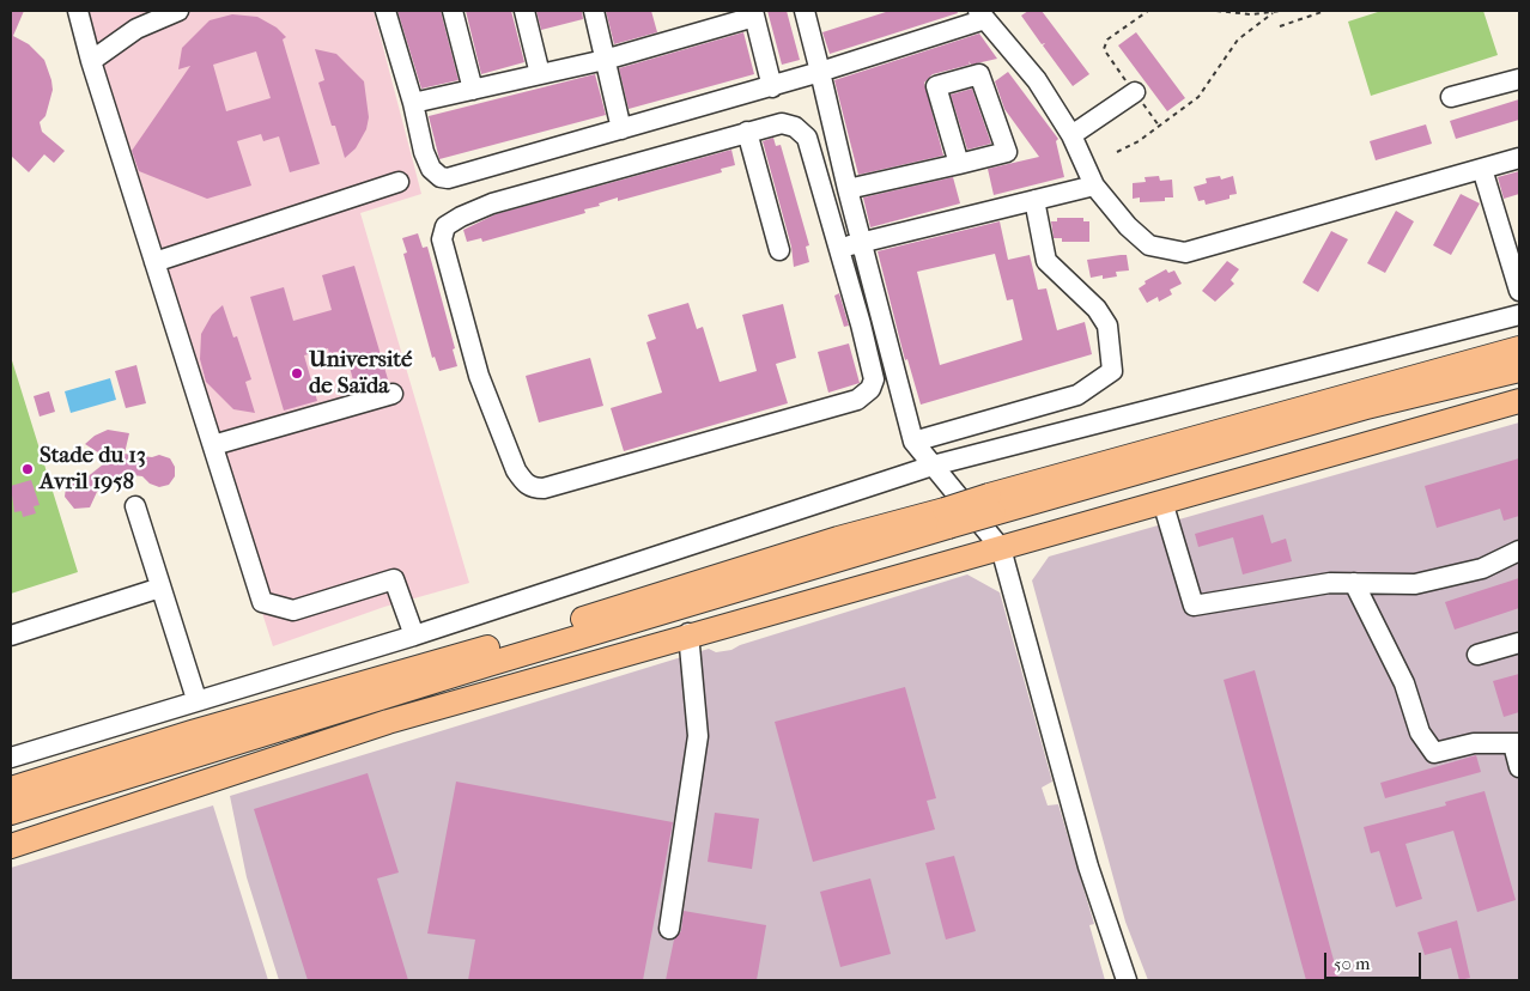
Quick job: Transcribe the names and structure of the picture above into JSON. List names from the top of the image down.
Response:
{
  "places": ["Université de Saïda", "Stade du 13 Avril 1958"],
  "scale_bar": "50 m"
}
